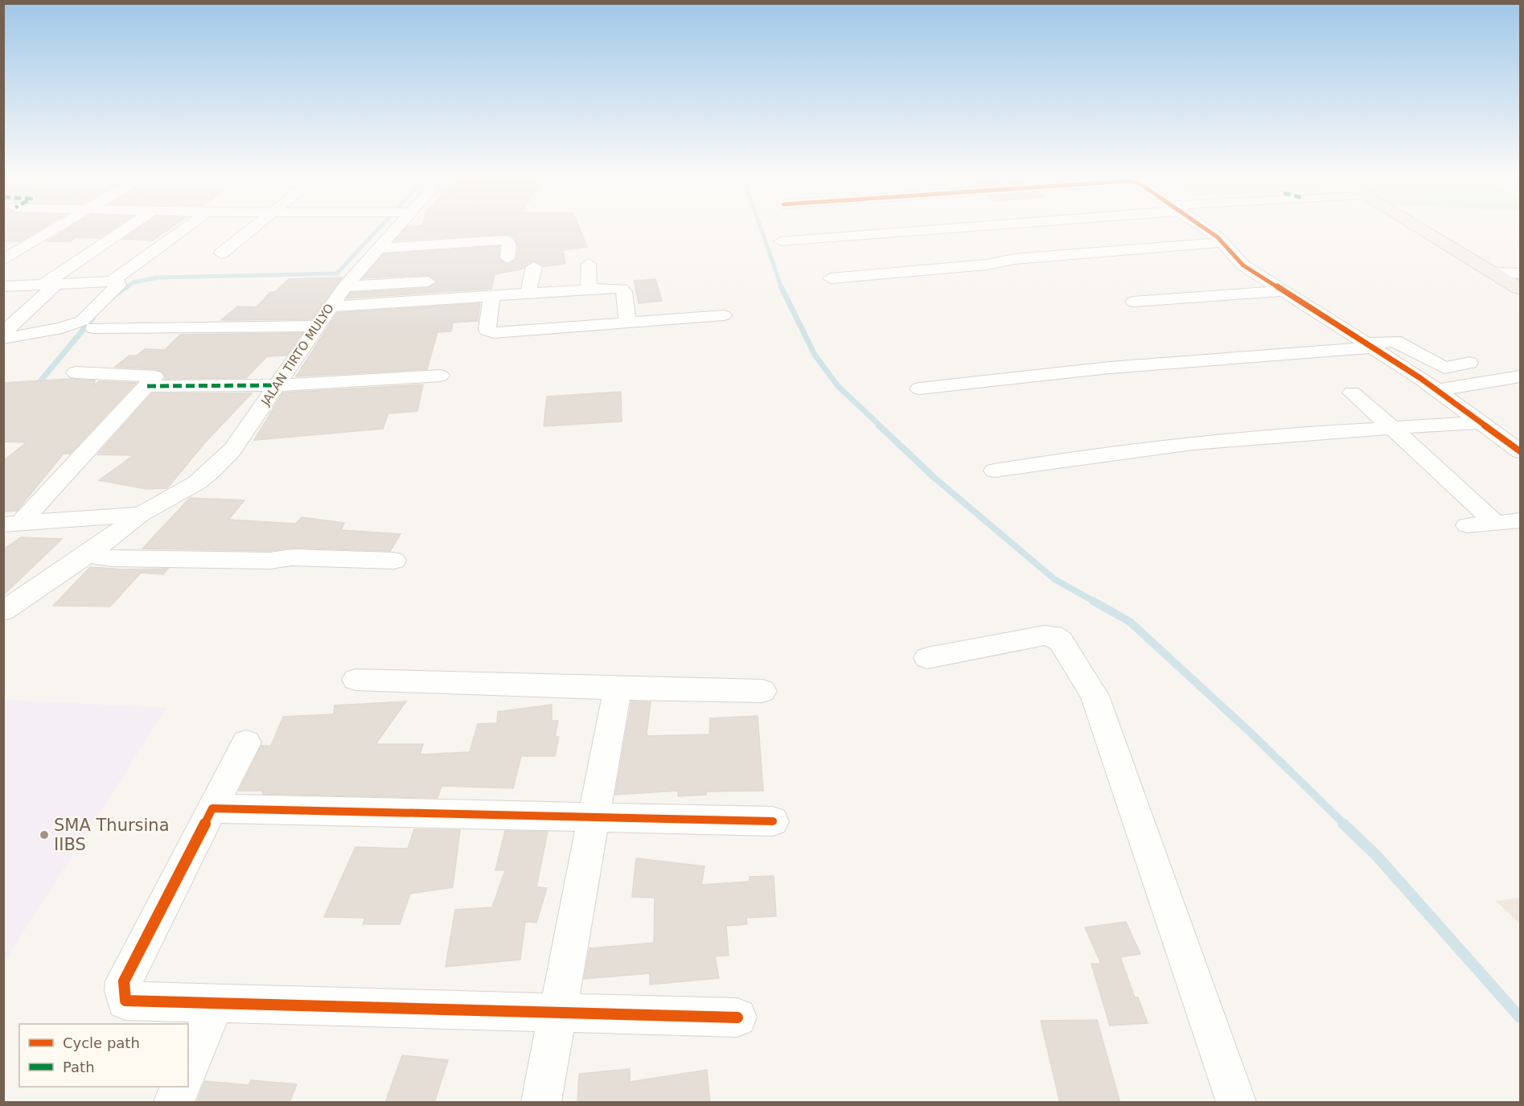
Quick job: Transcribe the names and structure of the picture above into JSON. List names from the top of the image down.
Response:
{
  "streets": {
    "street": ["JALAN TIRTO MULYO"]
  },
  "places": ["SMA Thursina IIBS"],
  "legend": ["Cycle path", "Path"]
}
